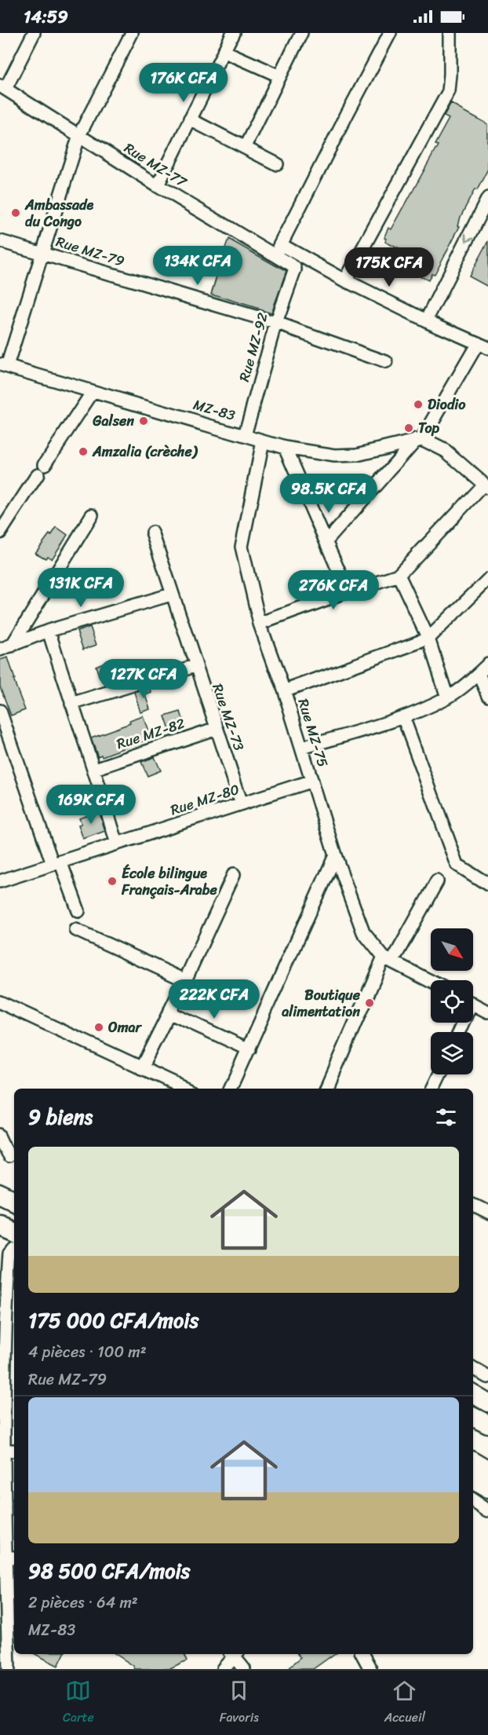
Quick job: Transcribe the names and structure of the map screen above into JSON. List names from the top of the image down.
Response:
{
  "streets": {
    "street": [
      "Rue MZ-77",
      "Rue MZ-79",
      "Rue MZ-92",
      "MZ-83",
      "Rue MZ-73",
      "Rue MZ-75",
      "Rue MZ-82",
      "Rue MZ-80"
    ]
  },
  "crossings": [
    ["Rue MZ-77", "Rue MZ-92"],
    ["Rue MZ-79", "Rue MZ-92"],
    ["Rue MZ-92", "MZ-83"],
    ["MZ-83", "Rue MZ-75"],
    ["Rue MZ-73", "Rue MZ-82"],
    ["Rue MZ-73", "Rue MZ-80"],
    ["Rue MZ-75", "Rue MZ-80"]
  ],
  "places": [
    "Ambassade du Congo",
    "Diodio",
    "Galsen",
    "Top",
    "Amzalia (crèche)",
    "École bilingue Français-Arabe",
    "Boutique alimentation",
    "Omar"
  ],
  "north": "bottom right",
  "page": {
    "status": "14:59",
    "price": [
      "176K CFA",
      "134K CFA",
      "175K CFA",
      "98.5K CFA",
      "131K CFA",
      "276K CFA",
      "127K CFA",
      "169K CFA",
      "222K CFA"
    ],
    "heading": "9 biens",
    "list": [
      {
        "name": "175 000 CFA/mois",
        "note": "4 pièces · 100 m² · Rue MZ-79"
      },
      {
        "name": "98 500 CFA/mois",
        "note": "2 pièces · 64 m² · MZ-83"
      }
    ],
    "tabs": ["Carte", "Favoris", "Accueil"]
  }
}
